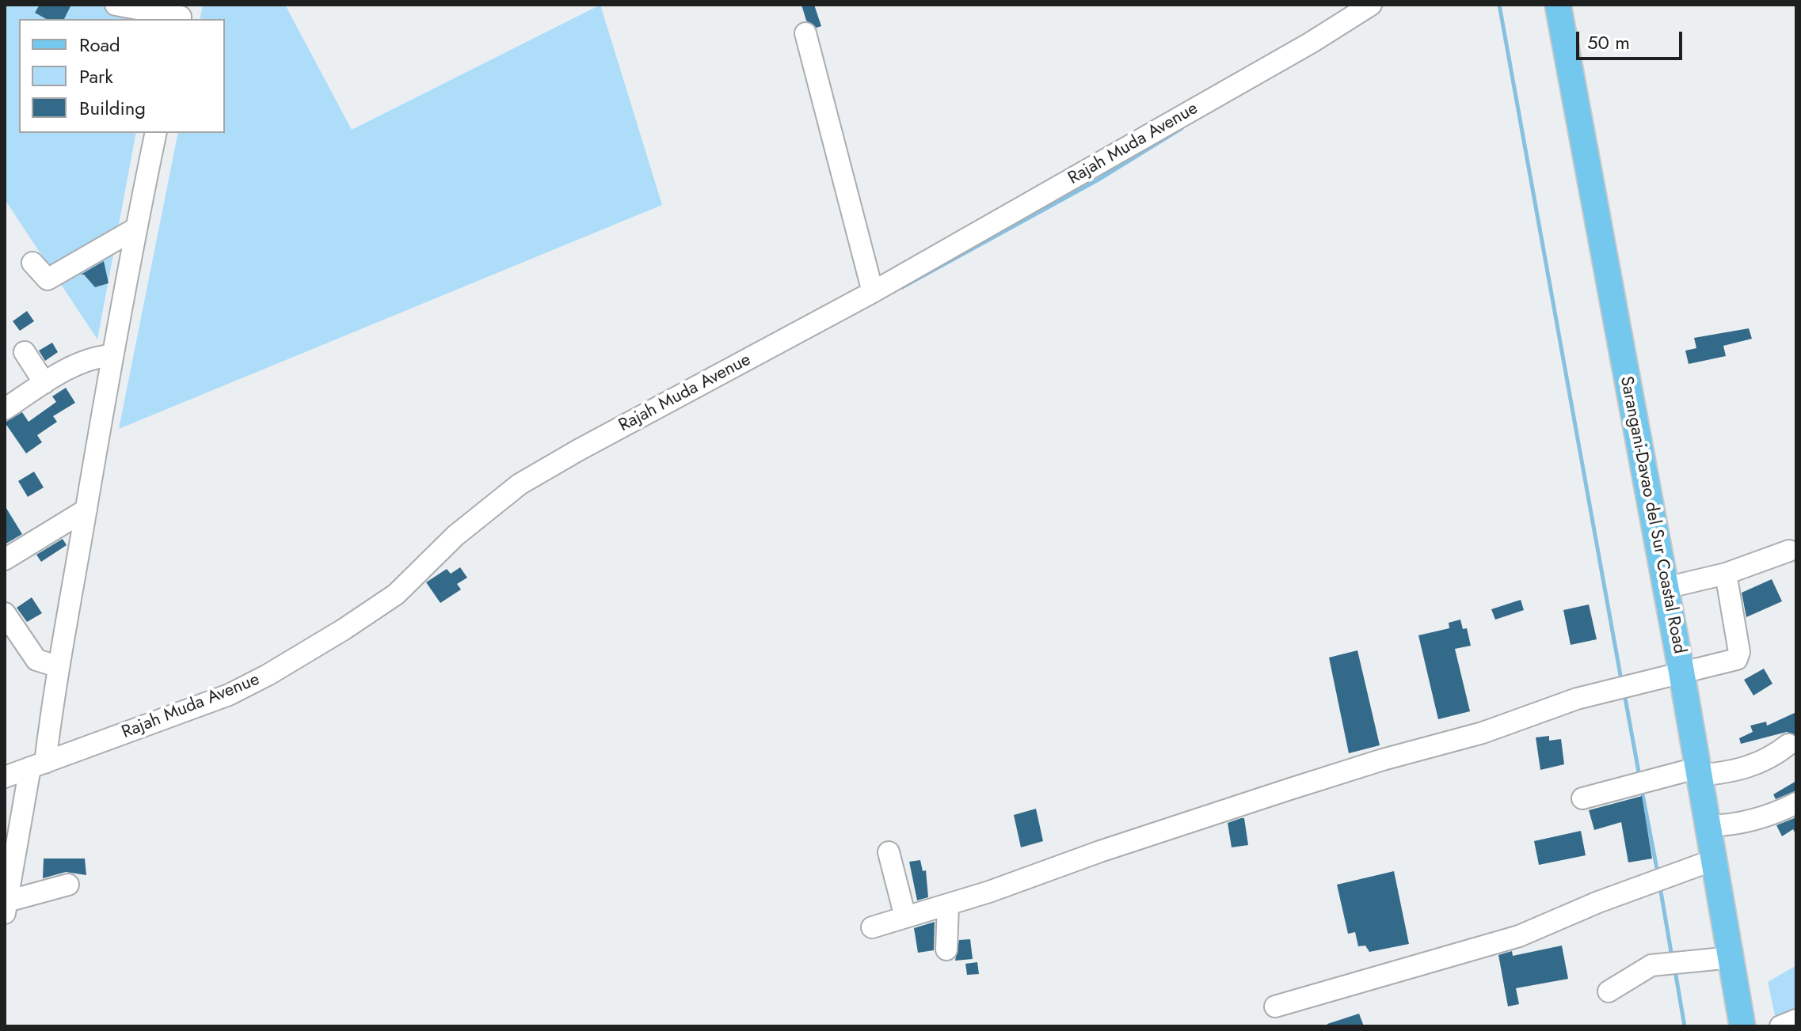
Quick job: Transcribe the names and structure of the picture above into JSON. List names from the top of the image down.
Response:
{
  "streets": {
    "main road": ["Sarangani-Davao del Sur Coastal Road"],
    "street": ["Rajah Muda Avenue"]
  },
  "legend": ["Road", "Park", "Building"],
  "scale_bar": "50 m"
}
